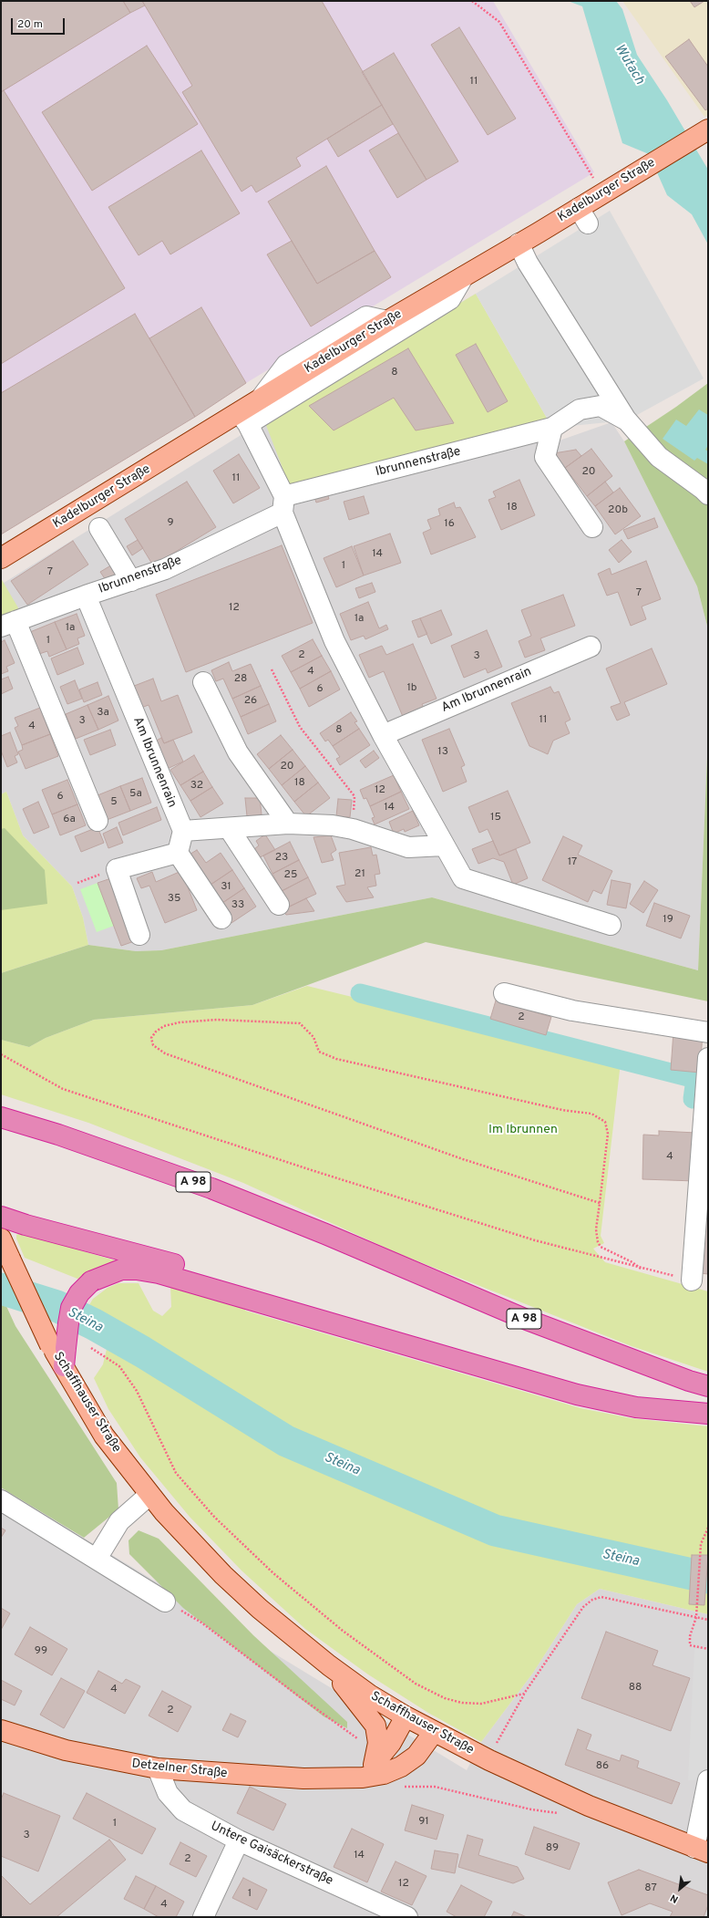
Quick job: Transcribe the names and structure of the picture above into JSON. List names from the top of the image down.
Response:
{
  "streets": {
    "highway": ["A 98"],
    "main road": ["Kadelburger Straße", "Schaffhauser Straße", "Detzelner Straße"],
    "street": ["Ibrunnenstraße", "Am Ibrunnenrain", "Untere Gaisäckerstraße"]
  },
  "crossings": [
    ["Ibrunnenstraße", "Am Ibrunnenrain"],
    ["Schaffhauser Straße", "Detzelner Straße"],
    ["Detzelner Straße", "Untere Gaisäckerstraße"]
  ],
  "water": ["Wutach", "Steina"],
  "parks": ["Im Ibrunnen"],
  "house_numbers": [
    "11",
    "8",
    "20",
    "11",
    "18",
    "20b",
    "9",
    "16",
    "14",
    "1",
    "7",
    "7",
    "12",
    "1a",
    "1a",
    "1",
    "2",
    "3",
    "4",
    "28",
    "1b",
    "6",
    "26",
    "3a",
    "11",
    "3",
    "4",
    "8",
    "13",
    "20",
    "18",
    "32",
    "12",
    "5a",
    "6",
    "5",
    "14",
    "15",
    "6a",
    "23",
    "17",
    "21",
    "25",
    "31",
    "35",
    "33",
    "19",
    "2",
    "4",
    "99",
    "88",
    "4",
    "2",
    "86",
    "91",
    "1",
    "3",
    "89",
    "14",
    "2",
    "12",
    "87",
    "1",
    "4"
  ],
  "scale_bar": "20 m",
  "north": "bottom left"
}
